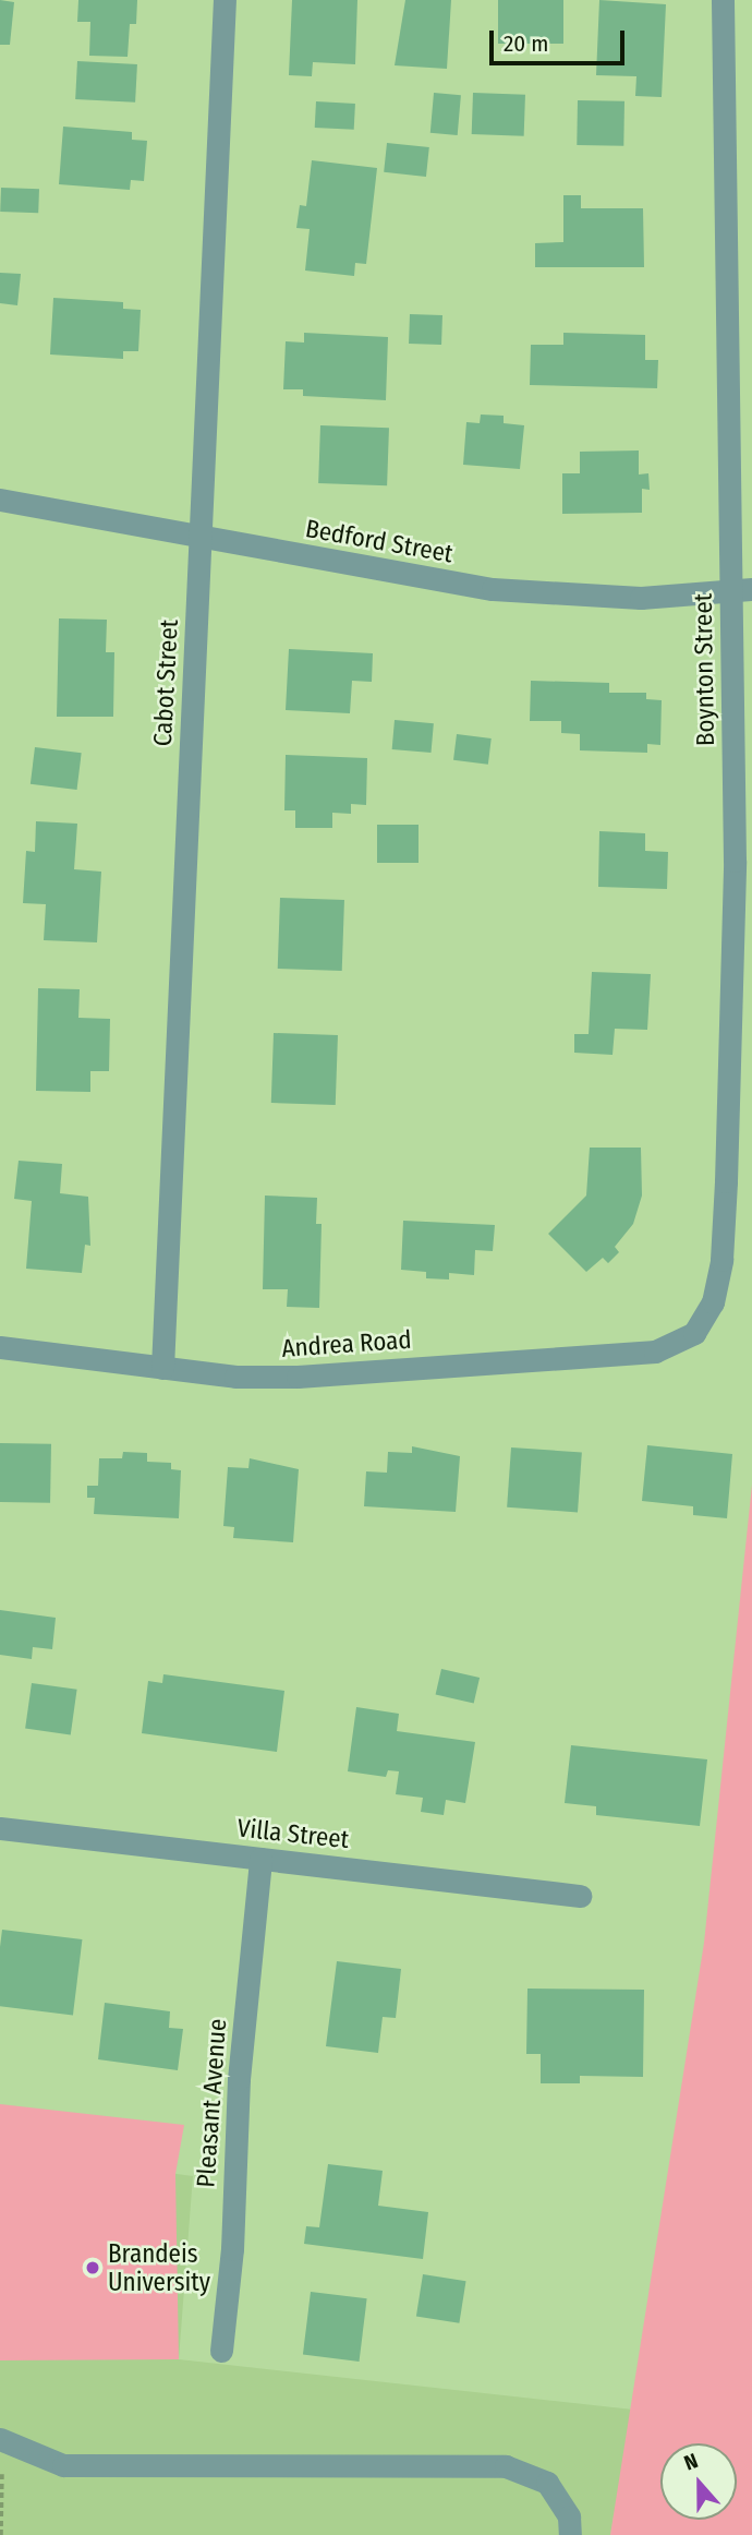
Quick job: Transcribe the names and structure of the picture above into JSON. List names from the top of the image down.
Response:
{
  "streets": {
    "street": [
      "Bedford Street",
      "Boynton Street",
      "Cabot Street",
      "Andrea Road",
      "Villa Street",
      "Pleasant Avenue"
    ]
  },
  "crossings": [
    ["Bedford Street", "Boynton Street"],
    ["Bedford Street", "Cabot Street"],
    ["Boynton Street", "Andrea Road"],
    ["Cabot Street", "Andrea Road"],
    ["Villa Street", "Pleasant Avenue"]
  ],
  "places": ["Brandeis University"],
  "scale_bar": "20 m",
  "north": "top"
}
